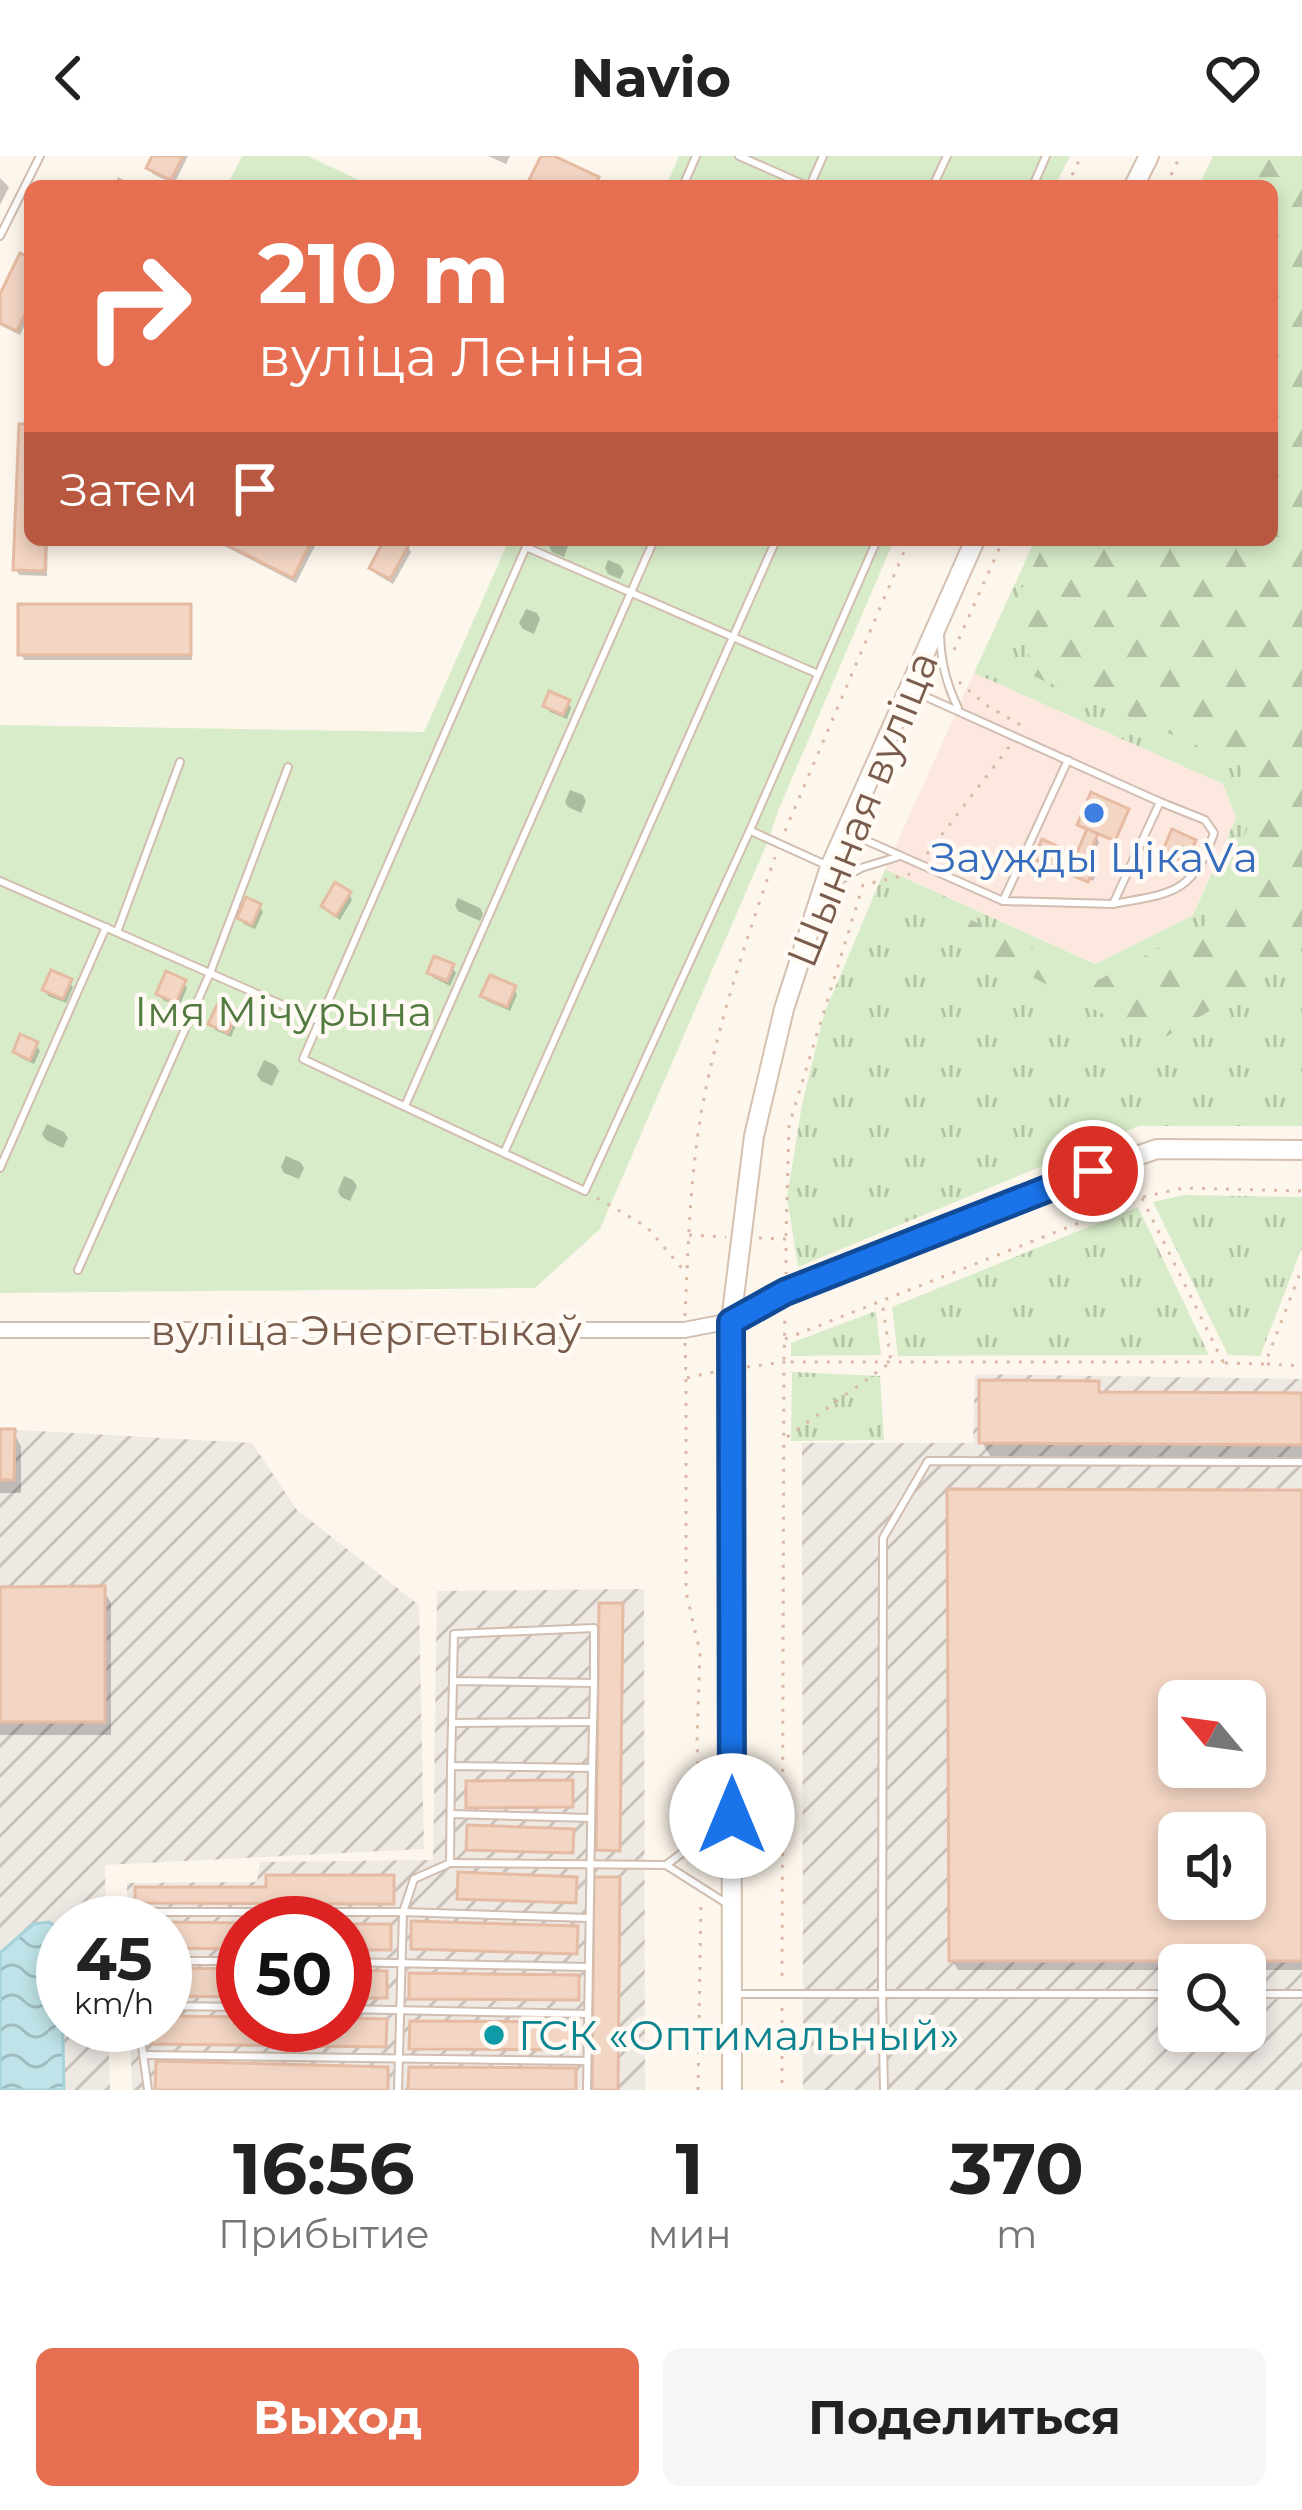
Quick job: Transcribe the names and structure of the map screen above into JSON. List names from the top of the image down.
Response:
{
  "streets": {
    "main road": ["Шынная вуліца"],
    "street": ["вуліца Энергетыкаў"]
  },
  "crossings": [
    ["Шынная вуліца", "вуліца Энергетыкаў"]
  ],
  "parks": ["Імя Мічурына"],
  "places": ["Заужды ЦікаVа", "ГСК «Оптимальный»"],
  "north": "top left",
  "page": {
    "header": "Navio",
    "turn": ["210 m", "вуліца Леніна"],
    "then": "Затем",
    "speed": "45 km/h",
    "limit": "50",
    "eta": [
      "16:56",
      "Прибытие",
      "1",
      "мин",
      "370",
      "m"
    ],
    "buttons": ["Выход", "Поделиться"]
  }
}
